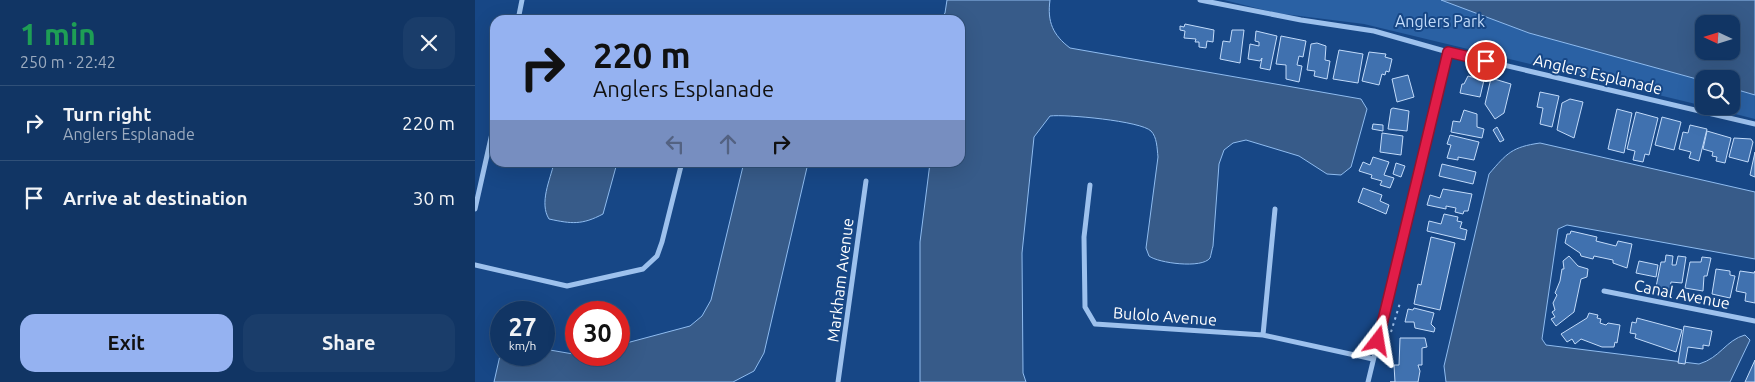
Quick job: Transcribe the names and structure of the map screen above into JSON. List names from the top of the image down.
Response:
{
  "streets": {
    "street": [
      "Anglers Esplanade",
      "Markham Avenue",
      "Canal Avenue",
      "Bulolo Avenue"
    ]
  },
  "parks": ["Anglers Park"],
  "north": "left",
  "page": {
    "heading": ["1 min", "250 m · 22:42"],
    "turn": ["220 m", "Anglers Esplanade"],
    "list": [
      {
        "name": "Turn right",
        "note": "Anglers Esplanade",
        "value": "220 m"
      },
      {
        "name": "Arrive at destination",
        "value": "30 m"
      }
    ],
    "speed": "27 km/h",
    "limit": "30",
    "buttons": ["Exit", "Share"]
  }
}
